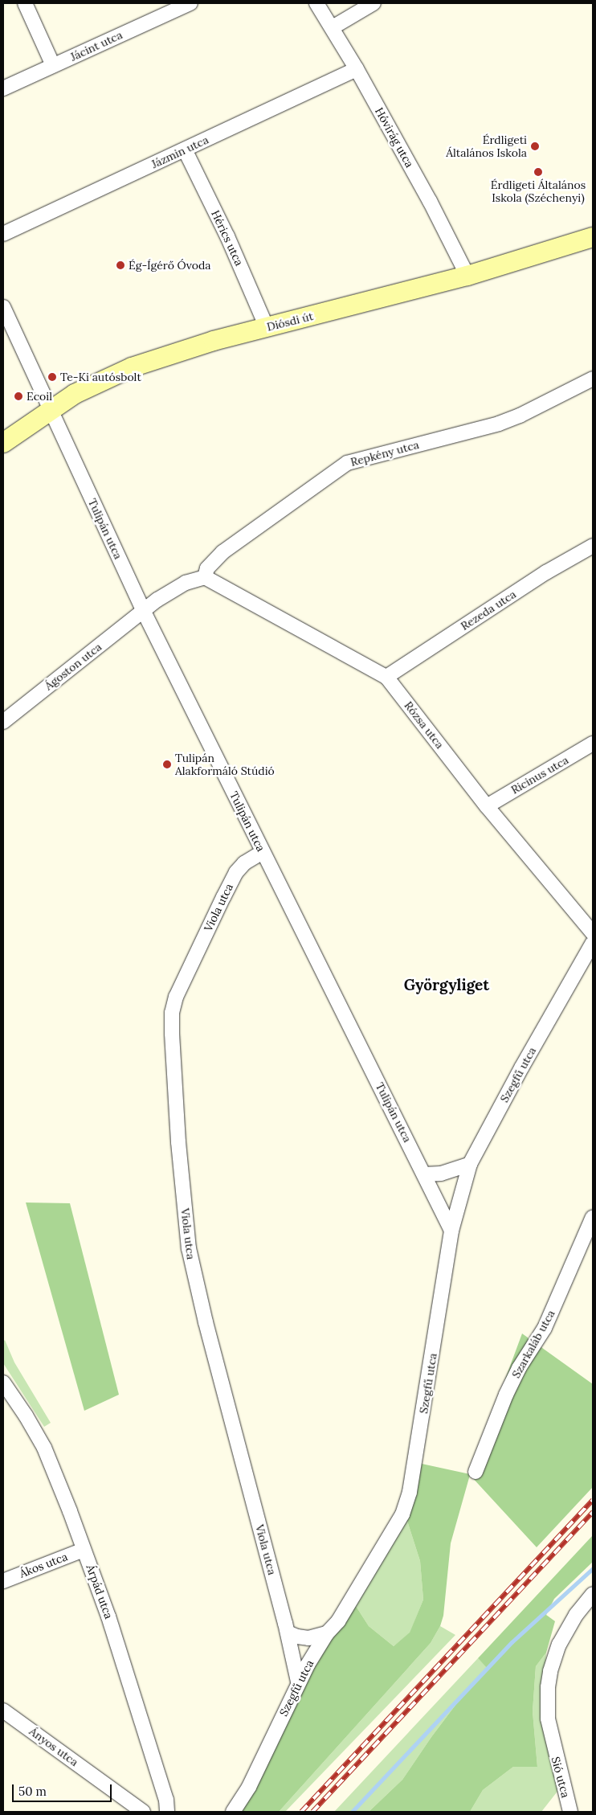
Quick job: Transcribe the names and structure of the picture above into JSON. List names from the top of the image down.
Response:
{
  "streets": {
    "main road": ["Diósdi út"],
    "street": [
      "Jácint utca",
      "Hóvirág utca",
      "Jázmin utca",
      "Hérics utca",
      "Repkény utca",
      "Tulipán utca",
      "Rezeda utca",
      "Ágoston utca",
      "Rózsa utca",
      "Ricinus utca",
      "Viola utca",
      "Szegfű utca",
      "Szarkaláb utca",
      "Ákos utca",
      "Árpád utca",
      "Ányos utca",
      "Sió utca"
    ]
  },
  "crossings": [
    ["Hóvirág utca", "Jázmin utca"],
    ["Hóvirág utca", "Diósdi út"],
    ["Jázmin utca", "Hérics utca"],
    ["Hérics utca", "Diósdi út"],
    ["Diósdi út", "Tulipán utca"],
    ["Repkény utca", "Rózsa utca"],
    ["Tulipán utca", "Ágoston utca"],
    ["Tulipán utca", "Viola utca"],
    ["Tulipán utca", "Szegfű utca"],
    ["Rezeda utca", "Rózsa utca"],
    ["Rózsa utca", "Ricinus utca"],
    ["Viola utca", "Szegfű utca"],
    ["Ákos utca", "Árpád utca"]
  ],
  "districts": ["Györgyliget"],
  "places": [
    "Érdligeti Általános Iskola",
    "Érdligeti Általános Iskola (Széchenyi)",
    "Ég-Ígérő Óvoda",
    "Te-Ki autósbolt",
    "Ecoil",
    "Tulipán Alakformáló Stúdió"
  ],
  "scale_bar": "50 m"
}
